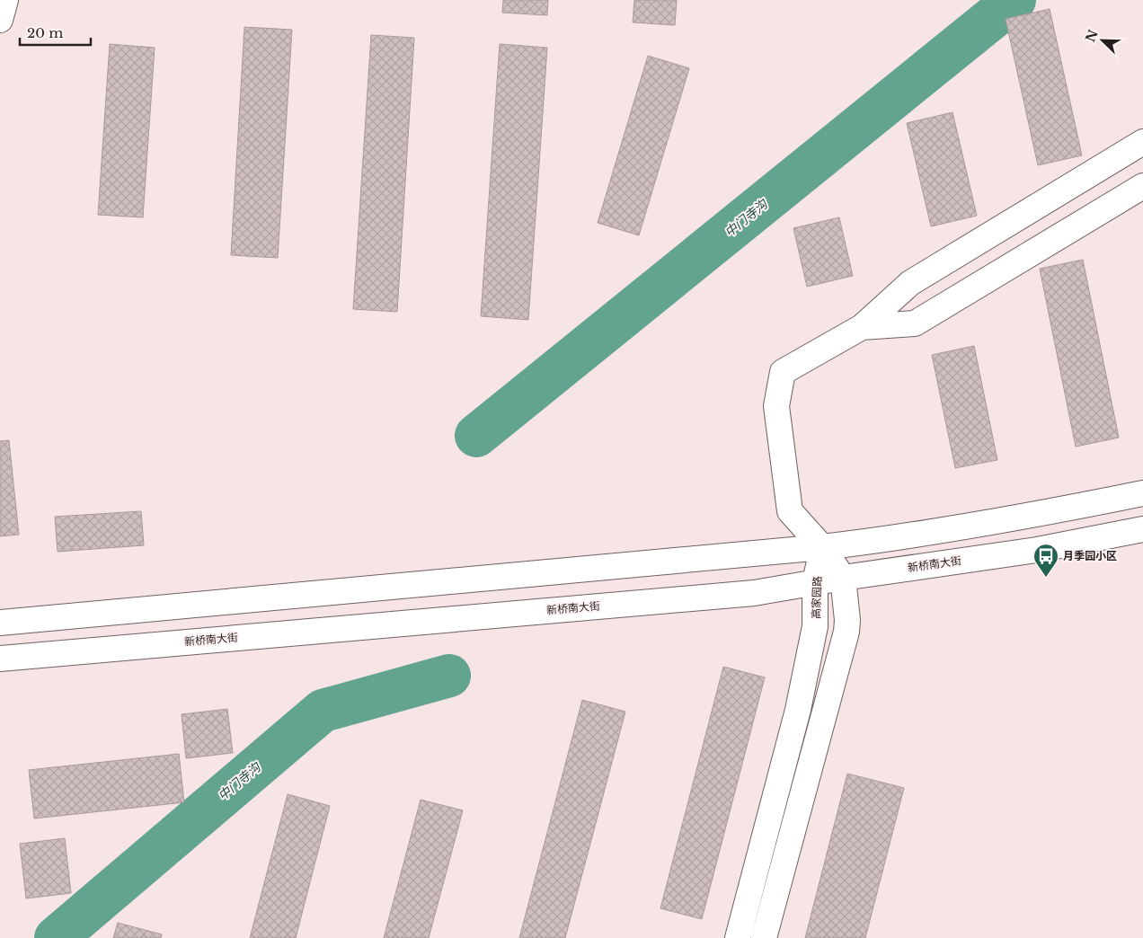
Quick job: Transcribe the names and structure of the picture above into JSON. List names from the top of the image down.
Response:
{
  "streets": {
    "main road": ["新桥南大街", "高家园路"]
  },
  "crossings": [
    ["新桥南大街", "高家园路"]
  ],
  "water": ["中门寺沟"],
  "places": {
    "bus stop": ["月季园小区"]
  },
  "scale_bar": "20 m",
  "north": "top left"
}
